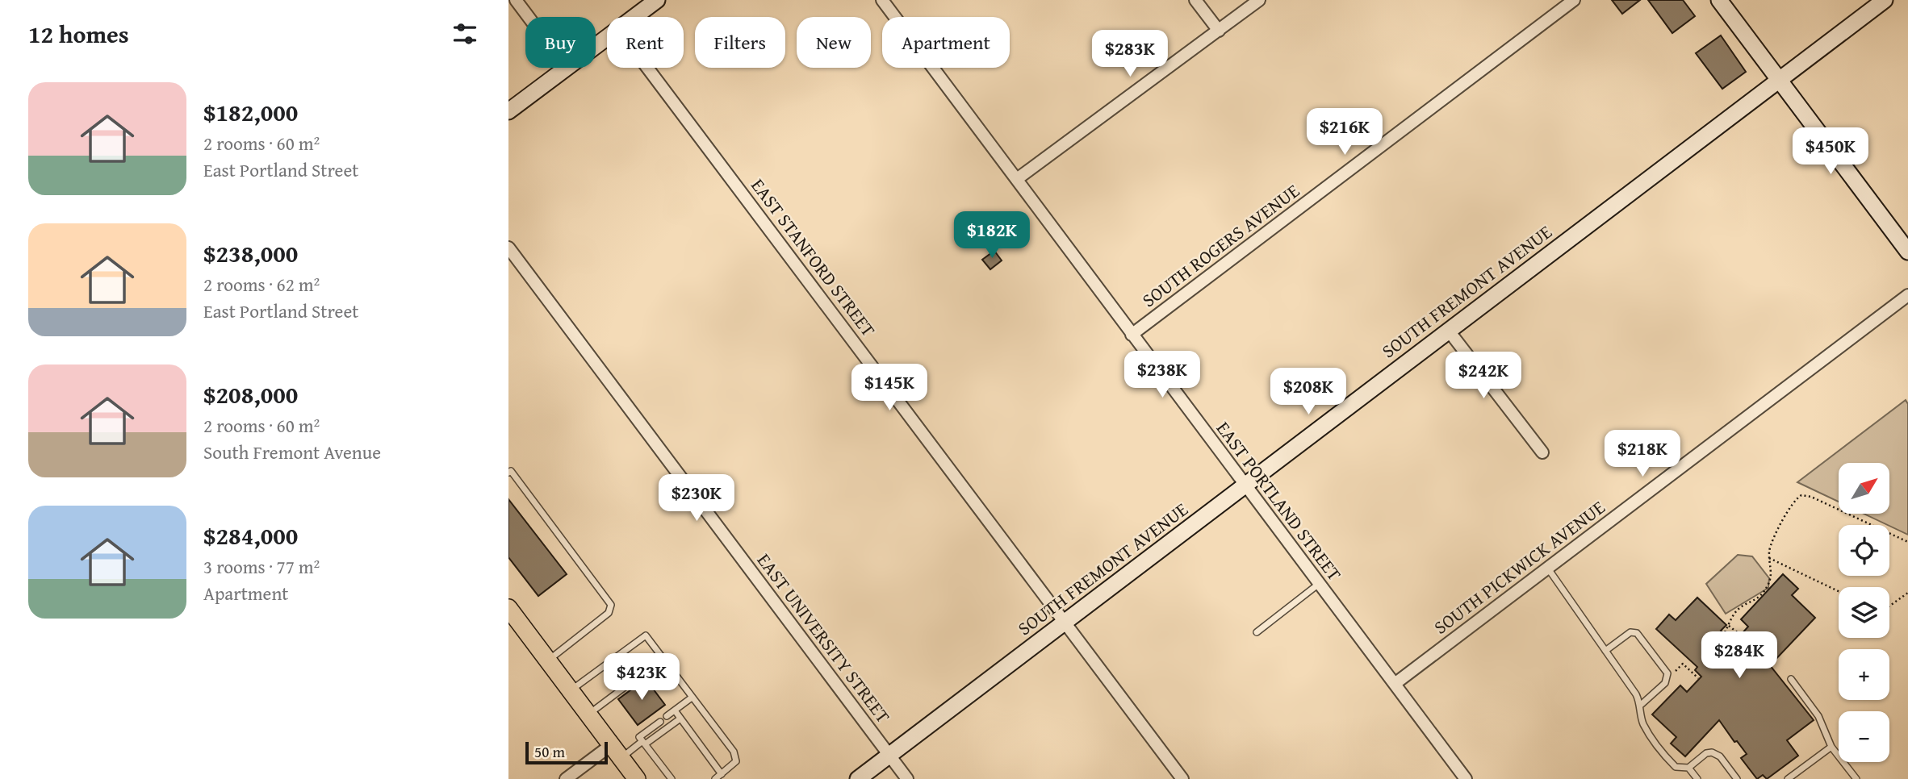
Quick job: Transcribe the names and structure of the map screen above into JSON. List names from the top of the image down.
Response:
{
  "streets": {
    "street": [
      "SOUTH ROGERS AVENUE",
      "EAST STANFORD STREET",
      "SOUTH FREMONT AVENUE",
      "EAST PORTLAND STREET",
      "SOUTH PICKWICK AVENUE",
      "EAST UNIVERSITY STREET"
    ]
  },
  "crossings": [
    ["SOUTH ROGERS AVENUE", "EAST PORTLAND STREET"],
    ["EAST STANFORD STREET", "SOUTH FREMONT AVENUE"],
    ["SOUTH FREMONT AVENUE", "EAST PORTLAND STREET"],
    ["SOUTH FREMONT AVENUE", "EAST UNIVERSITY STREET"],
    ["EAST PORTLAND STREET", "SOUTH PICKWICK AVENUE"]
  ],
  "scale_bar": "50 m",
  "north": "top right",
  "page": {
    "heading": "12 homes",
    "chip": [
      "Buy",
      "Rent",
      "Filters",
      "New",
      "Apartment"
    ],
    "price": [
      "$283K",
      "$216K",
      "$450K",
      "$182K",
      "$238K",
      "$242K",
      "$145K",
      "$208K",
      "$218K",
      "$230K",
      "$284K",
      "$423K"
    ],
    "list": [
      {
        "name": "$182,000",
        "note": "2 rooms · 60 m² · East Portland Street"
      },
      {
        "name": "$238,000",
        "note": "2 rooms · 62 m² · East Portland Street"
      },
      {
        "name": "$208,000",
        "note": "2 rooms · 60 m² · South Fremont Avenue"
      },
      {
        "name": "$284,000",
        "note": "3 rooms · 77 m² · Apartment"
      }
    ],
    "map_buttons": ["+", "−"],
    "scale": "50 m"
  }
}
